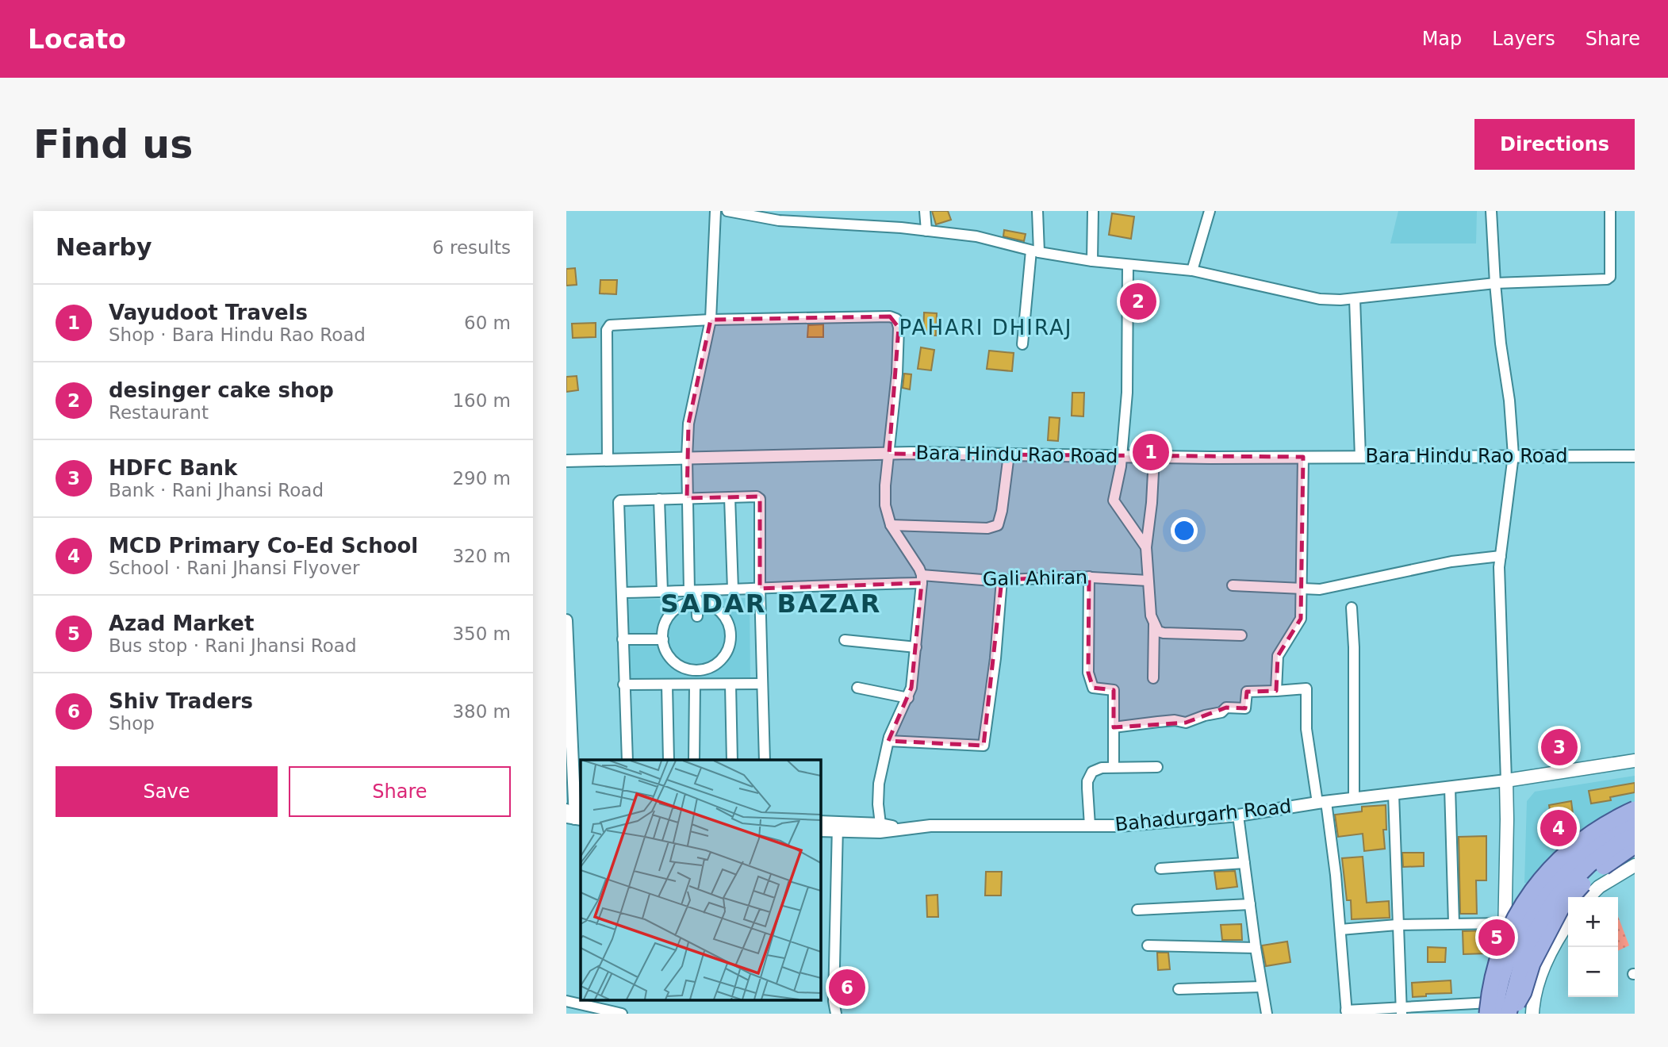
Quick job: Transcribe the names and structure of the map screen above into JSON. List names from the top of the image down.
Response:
{
  "streets": {
    "street": ["Bara Hindu Rao Road", "Gali Ahiran", "Bahadurgarh Road"]
  },
  "districts": ["PAHARI DHIRAJ", "SADAR BAZAR"],
  "page": {
    "header": "Locato",
    "nav": ["Map", "Layers", "Share"],
    "buttons": [
      "Directions",
      ["Save", "Share"]
    ],
    "title": "Find us",
    "heading": ["Nearby", "6 results"],
    "pins": [
      "2",
      "1",
      "3",
      "4",
      "5",
      "6"
    ],
    "list": [
      {
        "mark": "1",
        "name": "Vayudoot Travels",
        "note": "Shop · Bara Hindu Rao Road",
        "value": "60 m"
      },
      {
        "mark": "2",
        "name": "desinger cake shop",
        "note": "Restaurant",
        "value": "160 m"
      },
      {
        "mark": "3",
        "name": "HDFC Bank",
        "note": "Bank · Rani Jhansi Road",
        "value": "290 m"
      },
      {
        "mark": "4",
        "name": "MCD Primary Co-Ed School",
        "note": "School · Rani Jhansi Flyover",
        "value": "320 m"
      },
      {
        "mark": "5",
        "name": "Azad Market",
        "note": "Bus stop · Rani Jhansi Road",
        "value": "350 m"
      },
      {
        "mark": "6",
        "name": "Shiv Traders",
        "note": "Shop",
        "value": "380 m"
      }
    ],
    "map_buttons": ["+", "−"]
  }
}
